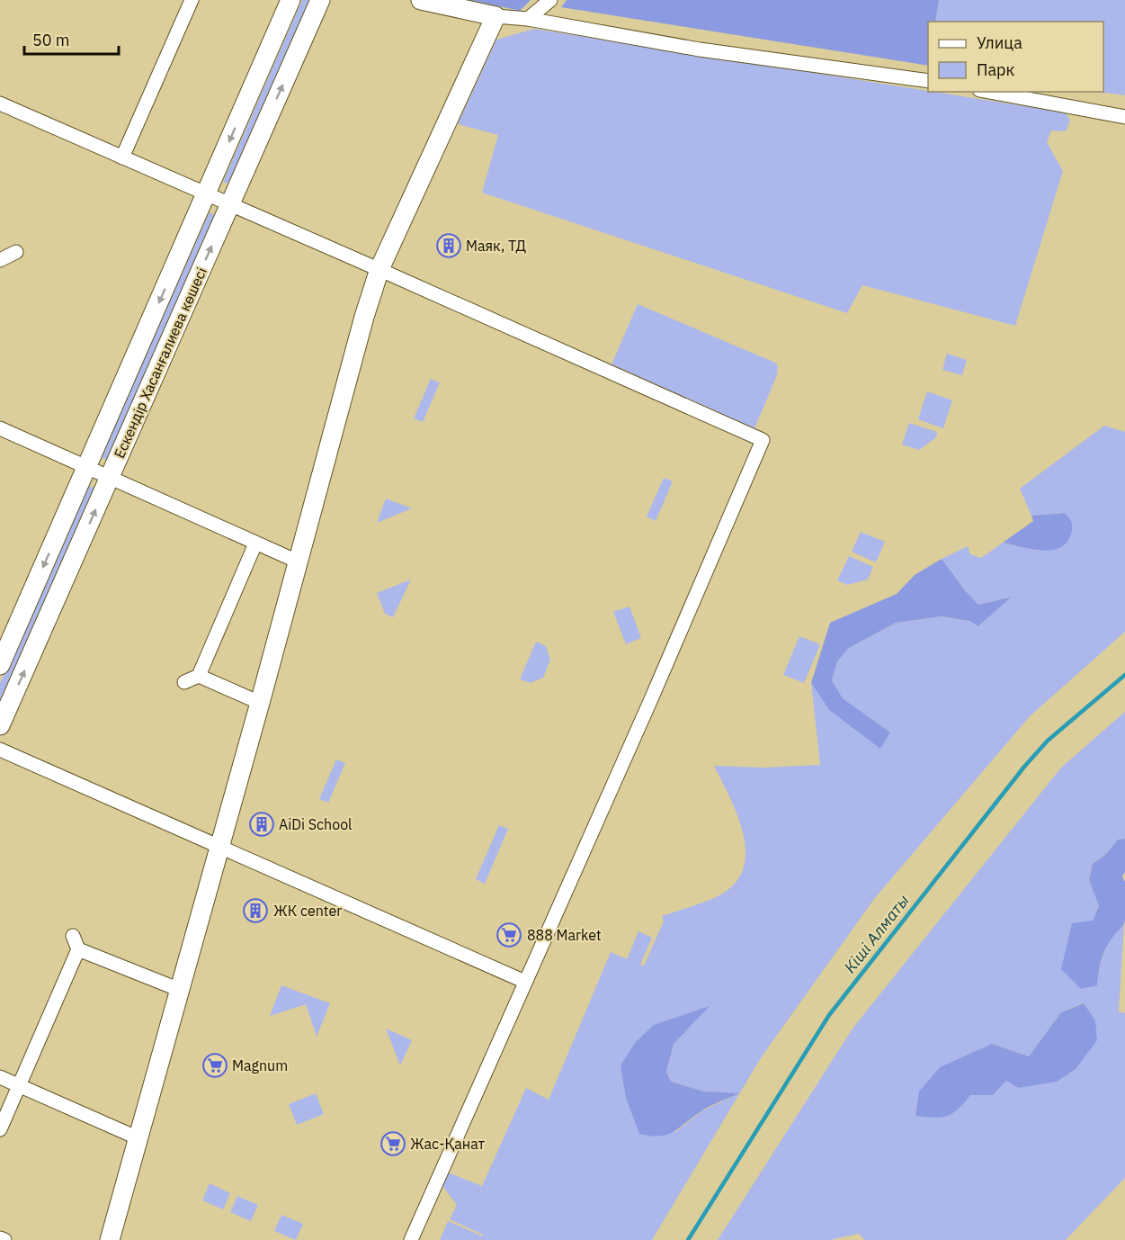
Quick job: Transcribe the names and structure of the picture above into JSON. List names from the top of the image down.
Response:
{
  "streets": {
    "street": ["Ескендір Хасанғалиева көшесі"]
  },
  "water": ["Кіші Алматы"],
  "places": {
    "building": ["Маяк, ТД", "AiDi School", "ЖК center"],
    "supermarket": ["888 Market", "Magnum", "Жас-Қанат"]
  },
  "legend": ["Улица", "Парк"],
  "scale_bar": "50 m"
}
